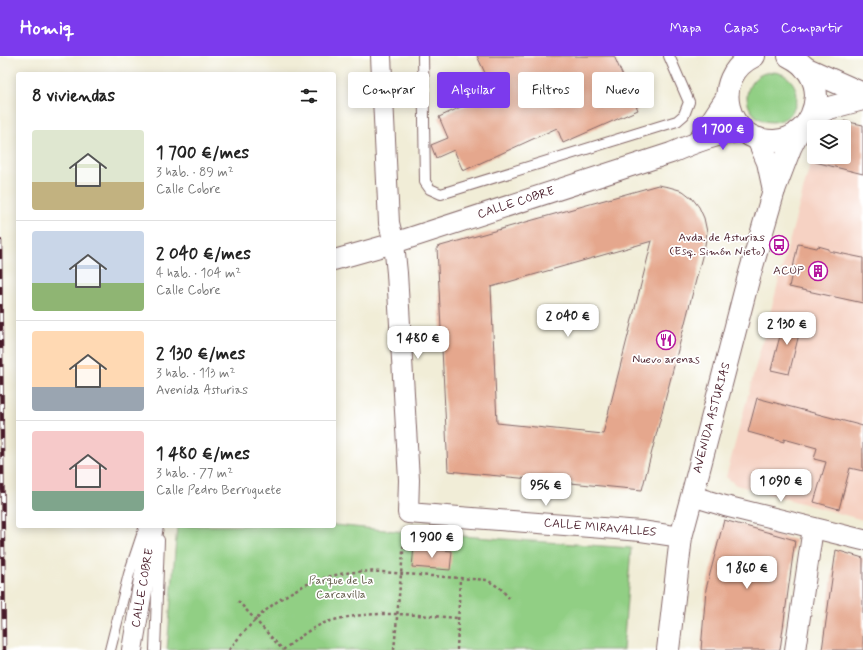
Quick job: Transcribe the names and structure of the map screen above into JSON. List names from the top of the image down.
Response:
{
  "streets": {
    "main road": ["AVENIDA ASTURIAS"],
    "street": ["CALLE COBRE", "CALLE MIRAVALLES"]
  },
  "crossings": [
    ["AVENIDA ASTURIAS", "CALLE MIRAVALLES"]
  ],
  "parks": ["Parque de La Carcavilla"],
  "places": {
    "bus stop": ["Avda. de Asturias (Esq. Simón Nieto)"],
    "building": ["ACUP"],
    "restaurant": ["Nuevo arenas"]
  },
  "page": {
    "header": "Homiq",
    "nav": ["Mapa", "Capas", "Compartir"],
    "chip": [
      "Comprar",
      "Alquilar",
      "Filtros",
      "Nuevo"
    ],
    "heading": "8 viviendas",
    "price": [
      "1 700 €",
      "2 040 €",
      "2 130 €",
      "1 480 €",
      "1 090 €",
      "956 €",
      "1 900 €",
      "1 860 €"
    ],
    "list": [
      {
        "name": "1 700 €/mes",
        "note": "3 hab. · 89 m² · Calle Cobre"
      },
      {
        "name": "2 040 €/mes",
        "note": "4 hab. · 104 m² · Calle Cobre"
      },
      {
        "name": "2 130 €/mes",
        "note": "3 hab. · 113 m² · Avenida Asturias"
      },
      {
        "name": "1 480 €/mes",
        "note": "3 hab. · 77 m² · Calle Pedro Berruguete"
      }
    ]
  }
}
